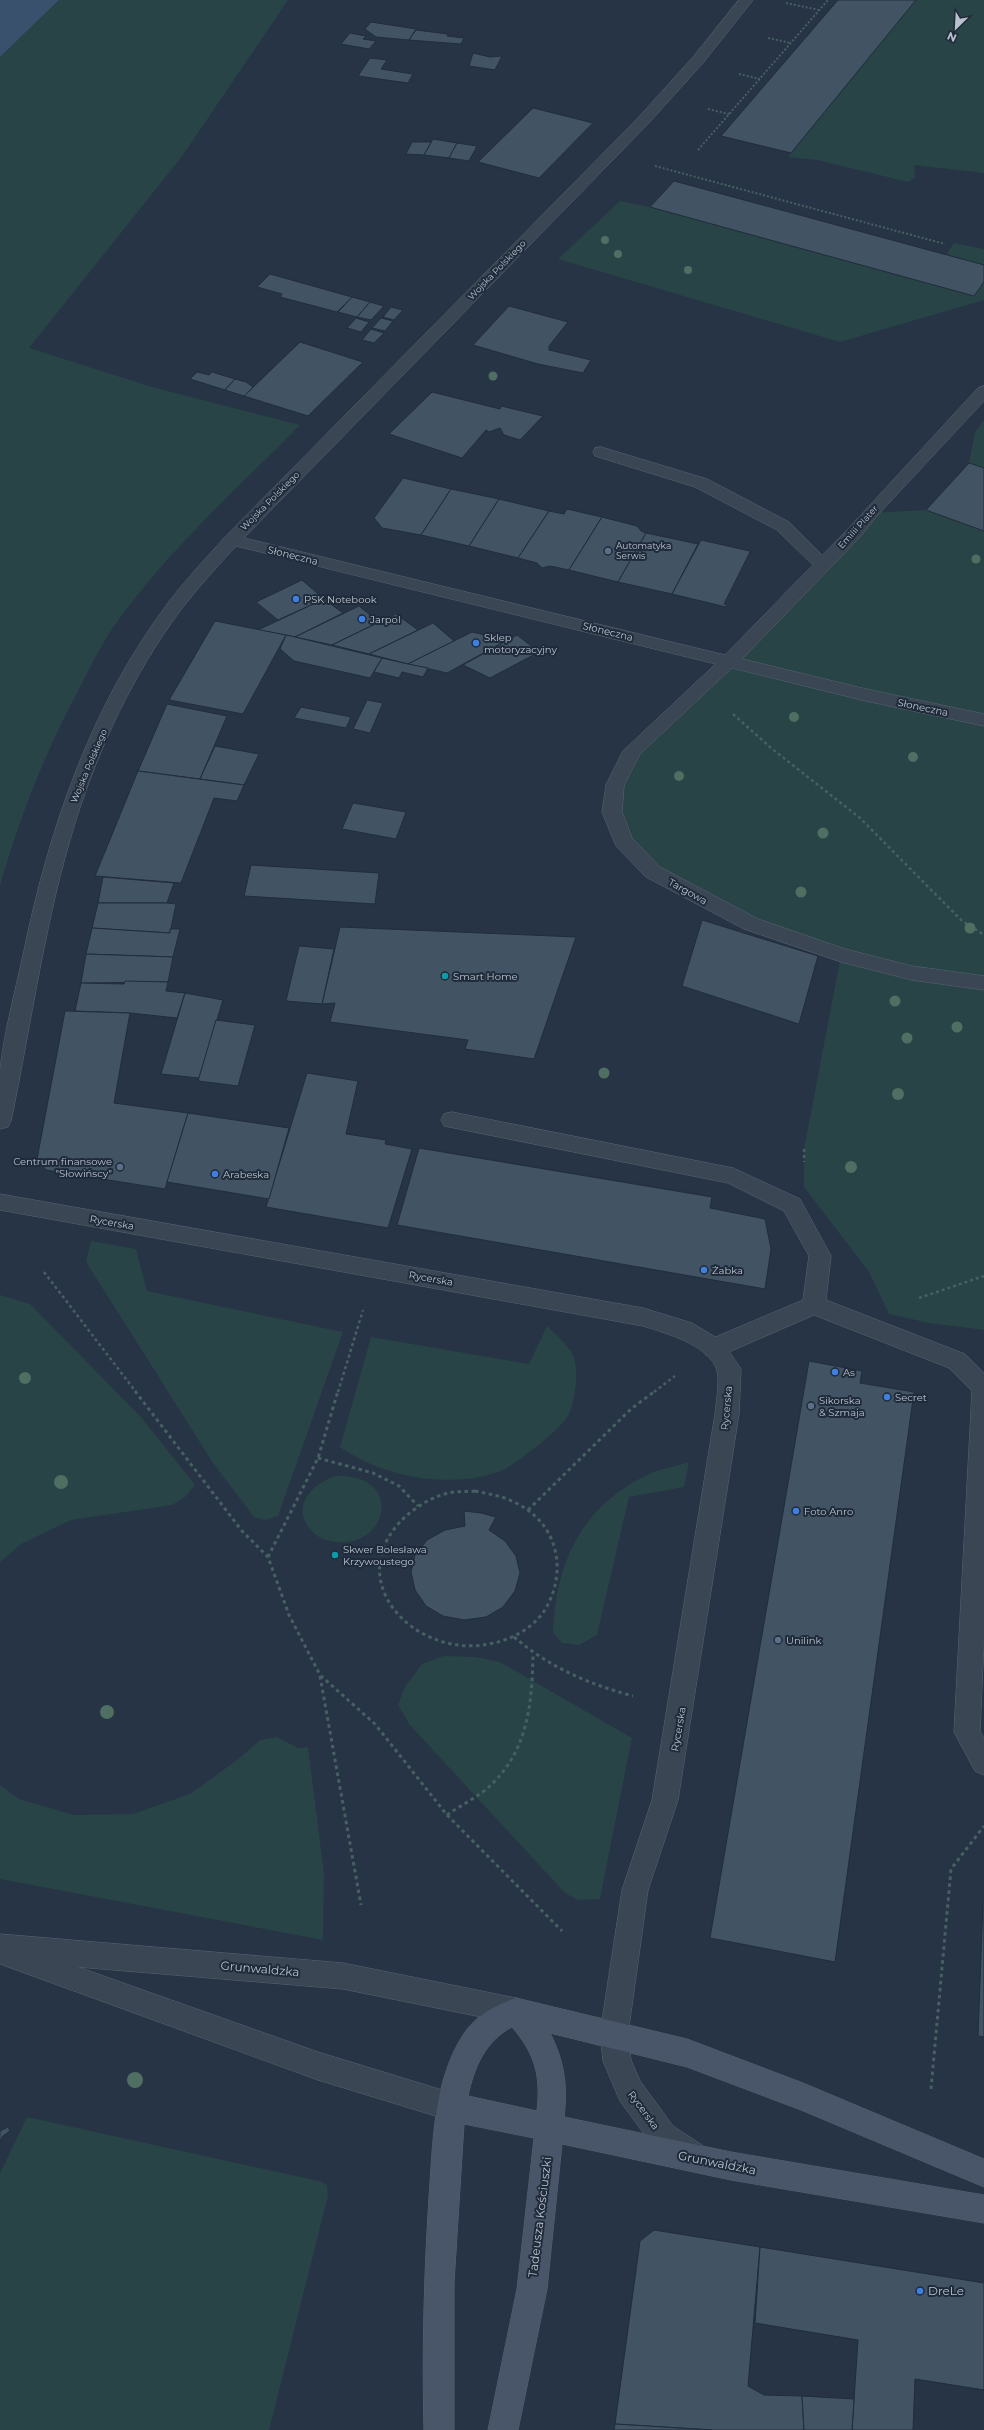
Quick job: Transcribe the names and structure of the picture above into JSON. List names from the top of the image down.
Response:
{
  "streets": {
    "main road": ["Grunwaldzka", "Tadeusza Kościuszki"],
    "street": [
      "Wojska Polskiego",
      "Emilii Plater",
      "Słoneczna",
      "Targowa",
      "Rycerska"
    ]
  },
  "crossings": [
    ["Wojska Polskiego", "Słoneczna"],
    ["Emilii Plater", "Słoneczna"],
    ["Emilii Plater", "Targowa"],
    ["Słoneczna", "Targowa"],
    ["Rycerska", "Grunwaldzka"],
    ["Grunwaldzka", "Tadeusza Kościuszki"]
  ],
  "places": [
    "Automatyka Serwis",
    "PSK Notebook",
    "Jarpol",
    "Sklep motoryzacyjny",
    "Smart Home",
    "Centrum finansowe \"Słowińscy\"",
    "Arabeska",
    "Żabka",
    "As",
    "Secret",
    "Sikorska & Szmaja",
    "Foto Anro",
    "Skwer Bolesława Krzywoustego",
    "Unilink",
    "DreLe"
  ],
  "north": "bottom left"
}
